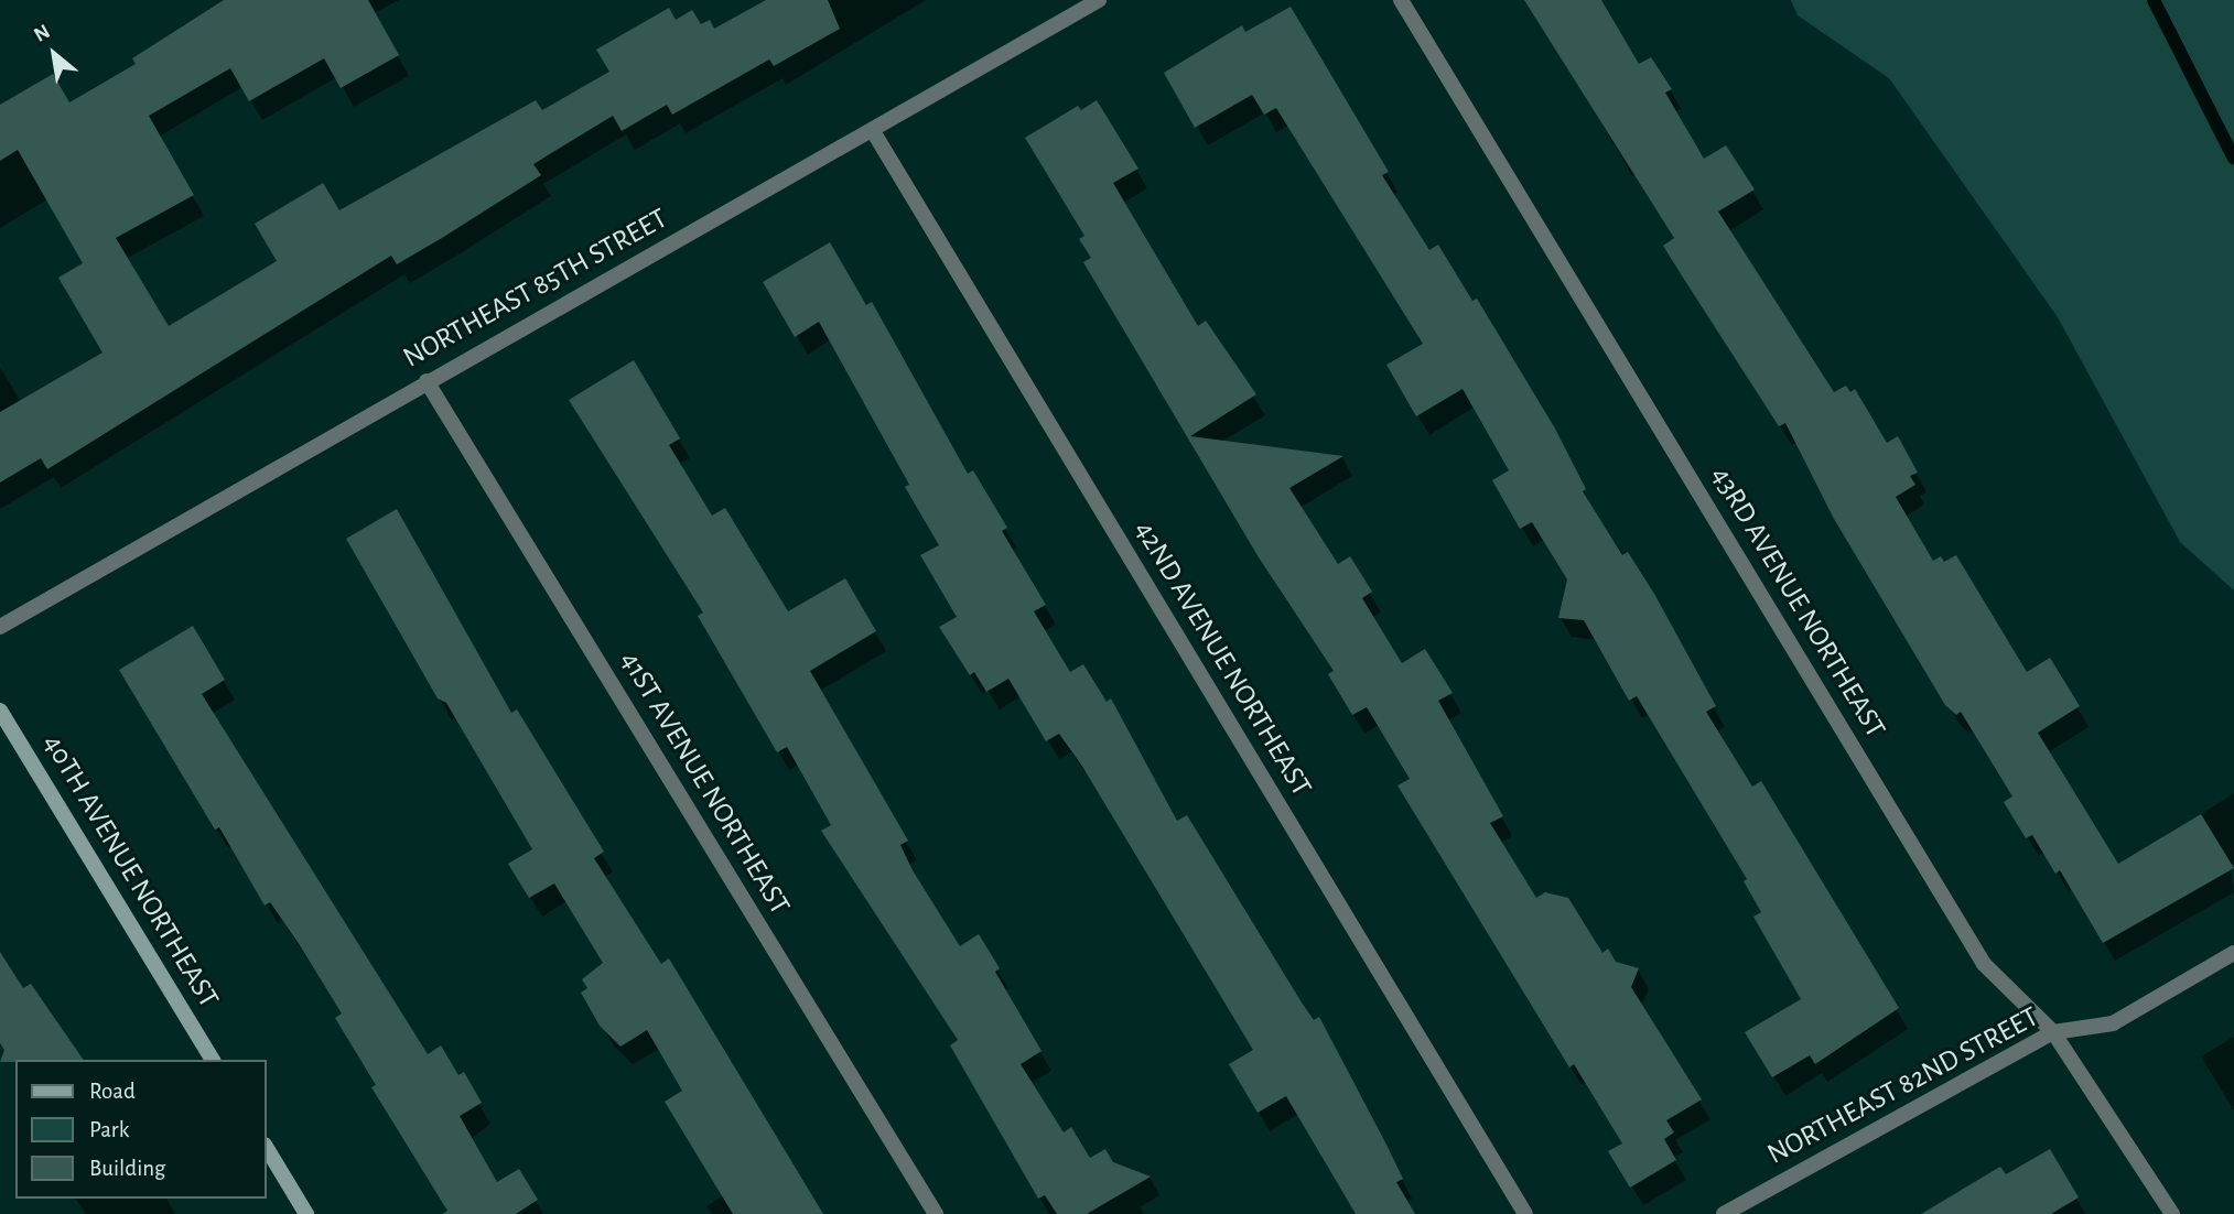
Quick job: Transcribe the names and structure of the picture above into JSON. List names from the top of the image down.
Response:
{
  "streets": {
    "street": [
      "NORTHEAST 85TH STREET",
      "43RD AVENUE NORTHEAST",
      "42ND AVENUE NORTHEAST",
      "41ST AVENUE NORTHEAST",
      "40TH AVENUE NORTHEAST",
      "NORTHEAST 82ND STREET"
    ]
  },
  "crossings": [
    ["NORTHEAST 85TH STREET", "42ND AVENUE NORTHEAST"],
    ["NORTHEAST 85TH STREET", "41ST AVENUE NORTHEAST"],
    ["43RD AVENUE NORTHEAST", "NORTHEAST 82ND STREET"]
  ],
  "legend": ["Road", "Park", "Building"],
  "north": "top left"
}
